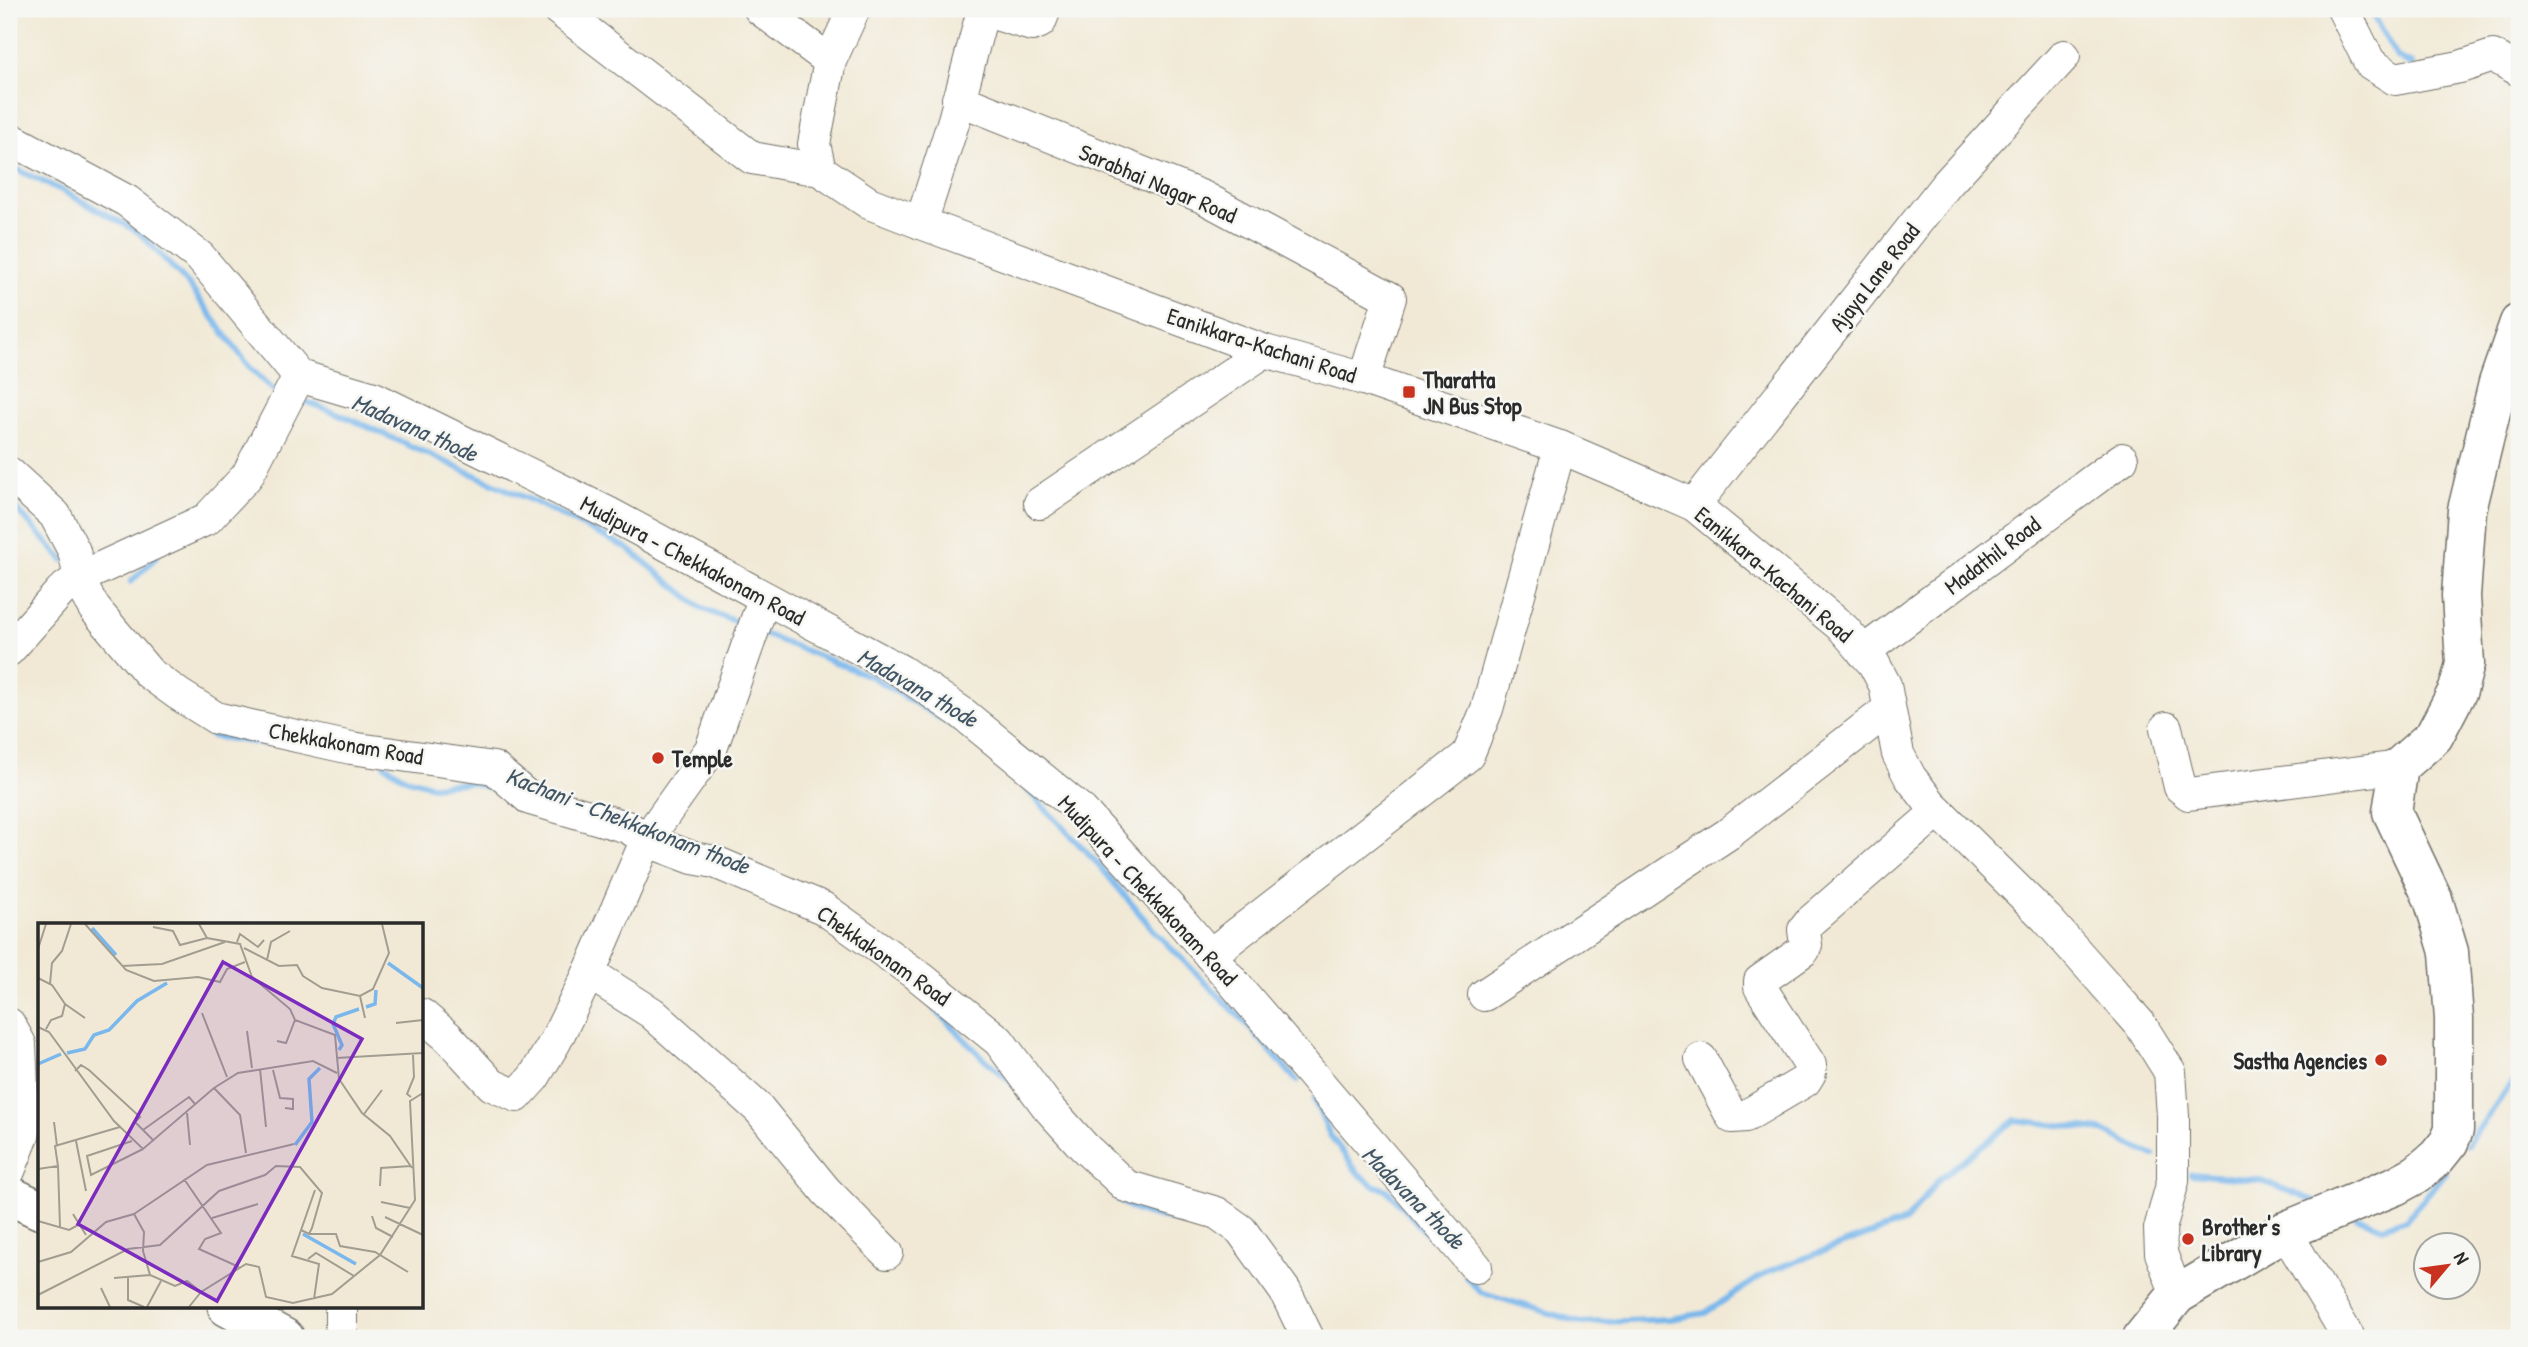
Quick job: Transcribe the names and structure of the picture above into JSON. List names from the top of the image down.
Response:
{
  "streets": {
    "street": [
      "Sarabhai Nagar Road",
      "Ajaya Lane Road",
      "Eanikkara-Kachani Road",
      "Madathil Road",
      "Mudipura - Chekkakonam Road",
      "Chekkakonam Road"
    ]
  },
  "crossings": [
    ["Sarabhai Nagar Road", "Eanikkara-Kachani Road"],
    ["Ajaya Lane Road", "Eanikkara-Kachani Road"],
    ["Eanikkara-Kachani Road", "Madathil Road"]
  ],
  "water": ["Madavana thode", "Kachani - Chekkakonam thode"],
  "places": {
    "transit": ["Tharatta JN Bus Stop"],
    "other": ["Temple", "Sastha Agencies", "Brother's Library"]
  },
  "north": "top right"
}
